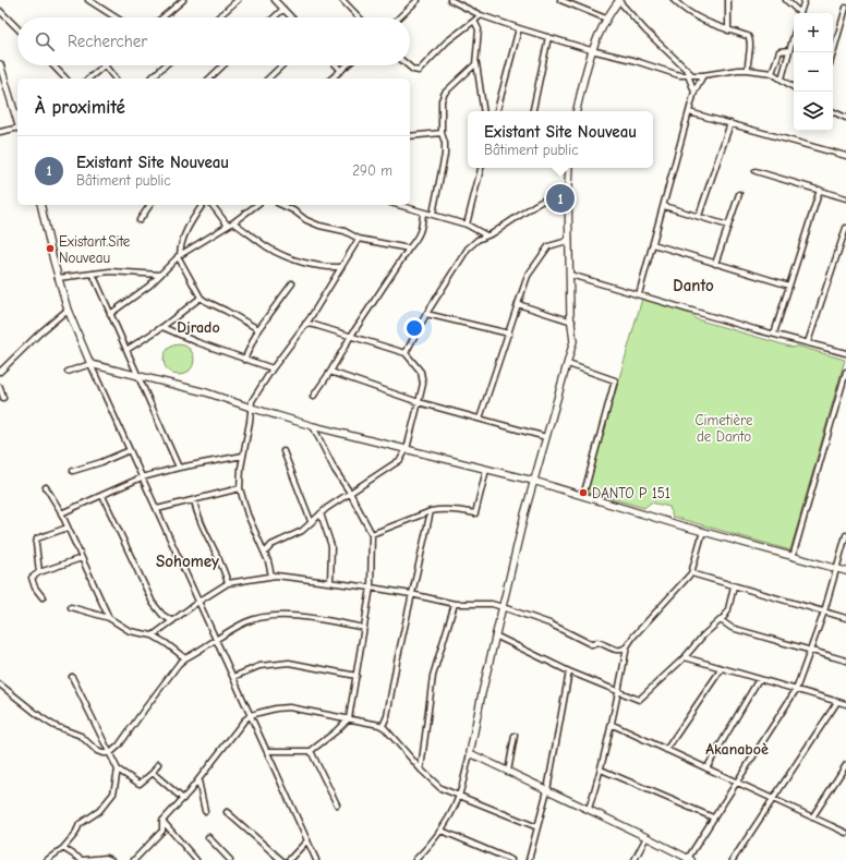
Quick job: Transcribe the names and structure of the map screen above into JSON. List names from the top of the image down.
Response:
{
  "districts": [
    "Danto",
    "Djrado",
    "Sohomey",
    "Akanaboè"
  ],
  "parks": ["Cimetière de Danto"],
  "places": ["Existant.Site Nouveau", "DANTO P 151"],
  "page": {
    "map_buttons": ["+", "−"],
    "search": "Rechercher",
    "heading": "À proximité",
    "popup": ["Existant Site Nouveau", "Bâtiment public"],
    "list": [
      {
        "mark": "1",
        "name": "Existant Site Nouveau",
        "note": "Bâtiment public",
        "value": "290 m"
      }
    ],
    "pins": "1"
  }
}
